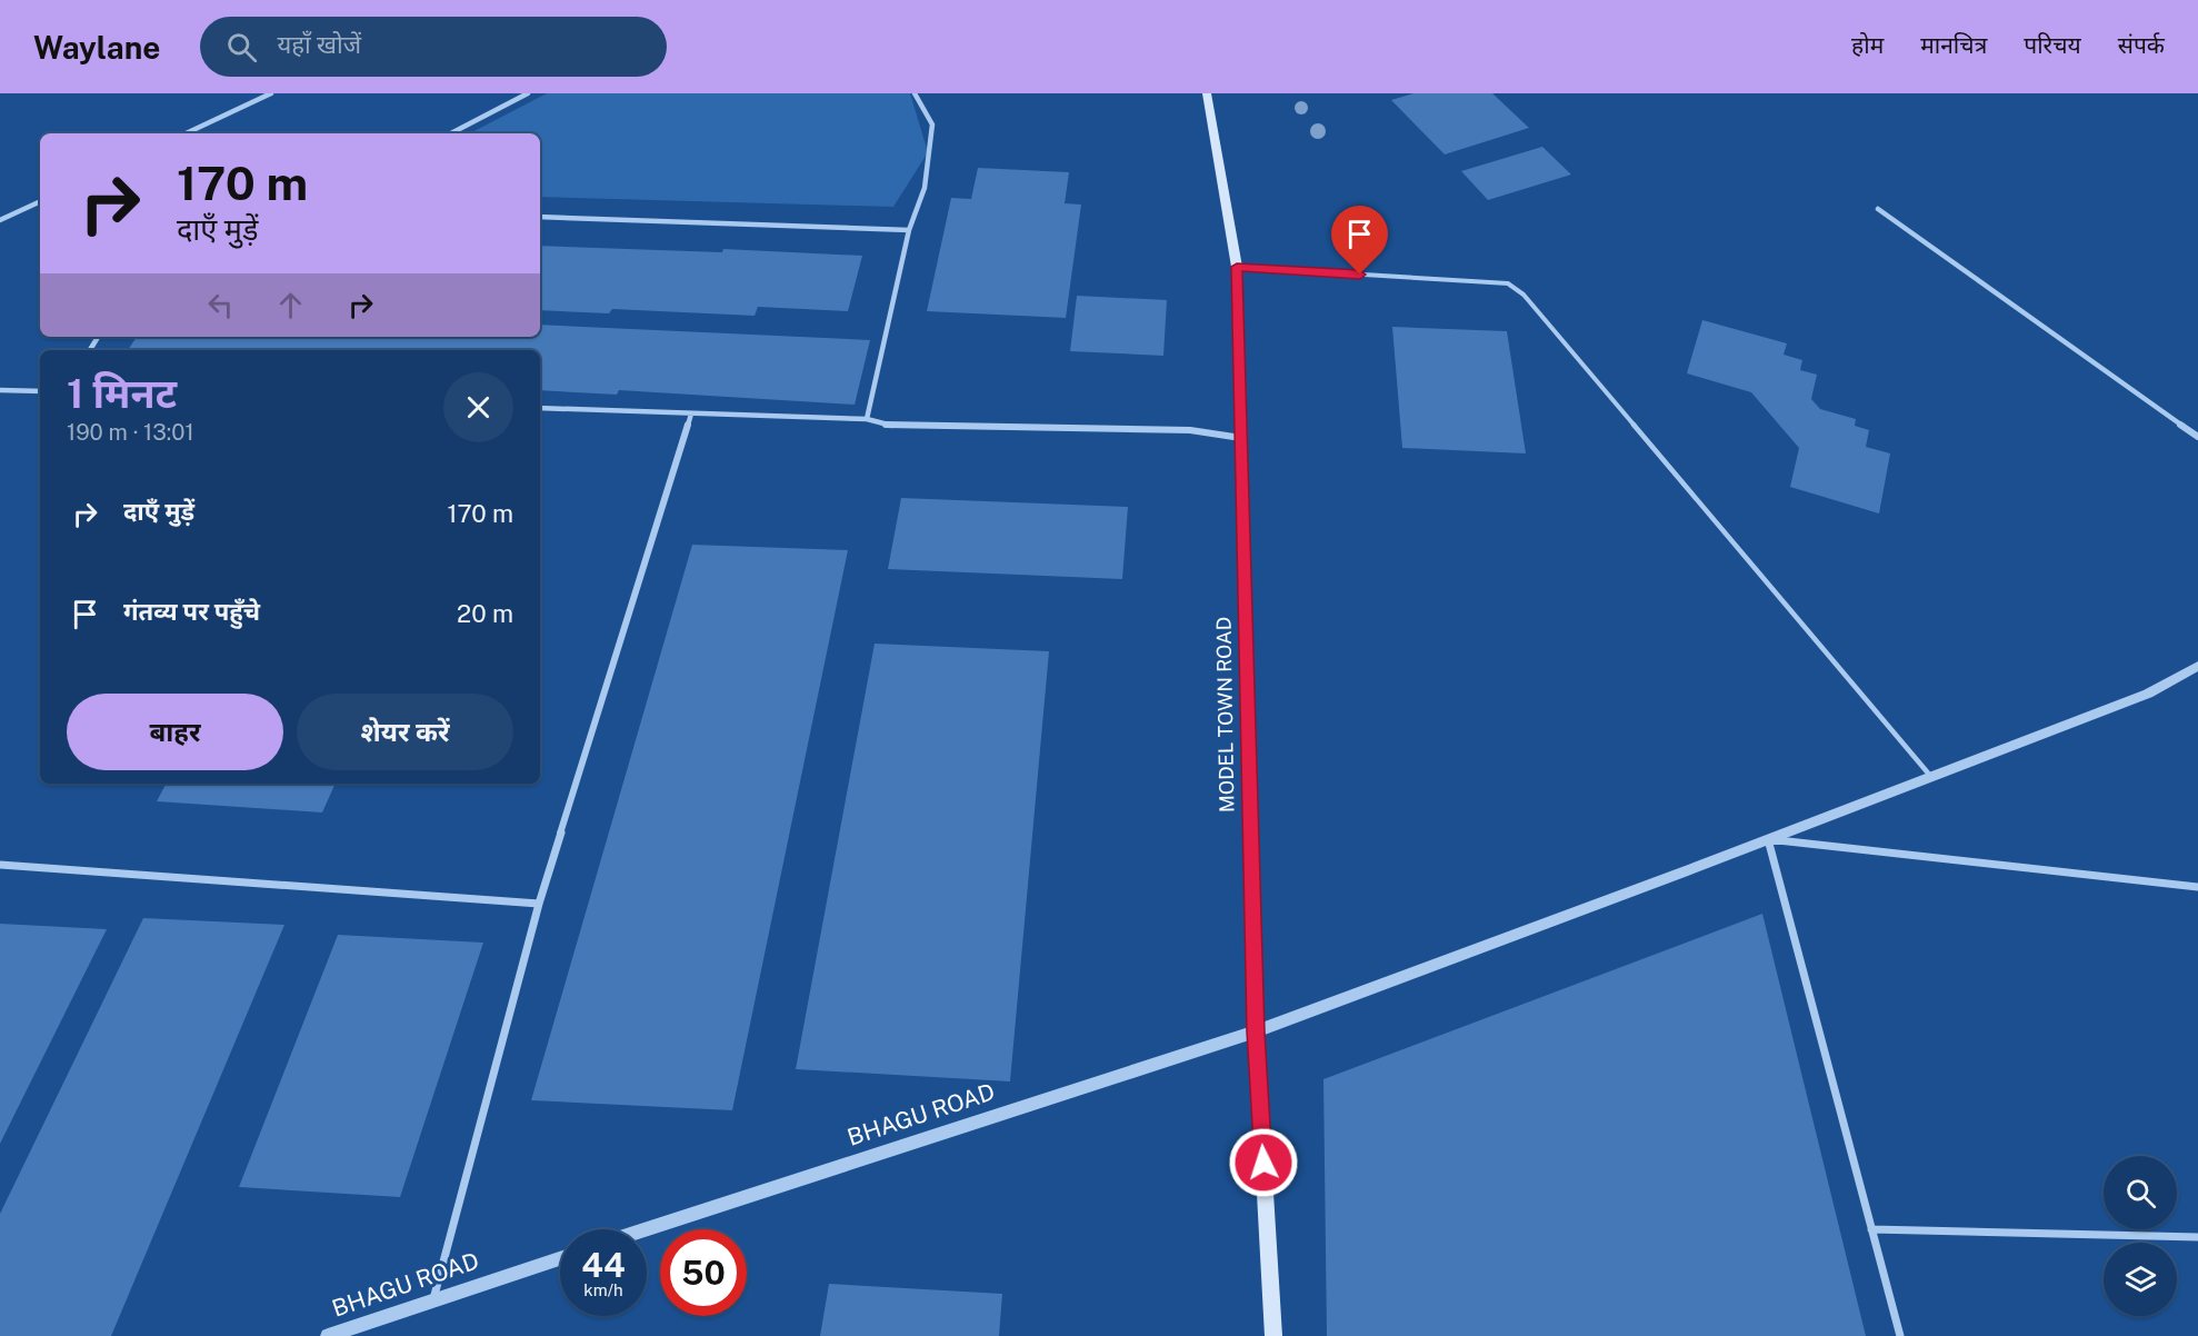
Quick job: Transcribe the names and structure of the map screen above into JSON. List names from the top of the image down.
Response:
{
  "streets": {
    "main road": ["MODEL TOWN ROAD"],
    "street": ["BHAGU ROAD"]
  },
  "crossings": [
    ["MODEL TOWN ROAD", "BHAGU ROAD"]
  ],
  "page": {
    "header": "Waylane",
    "search": "यहाँ खोजें",
    "nav": [
      "होम",
      "मानचित्र",
      "परिचय",
      "संपर्क"
    ],
    "turn": ["170 m", "दाएँ मुड़ें"],
    "heading": ["1 मिनट", "190 m · 13:01"],
    "list": [
      {
        "name": "दाएँ मुड़ें",
        "value": "170 m"
      },
      {
        "name": "गंतव्य पर पहुँचे",
        "value": "20 m"
      }
    ],
    "buttons": ["बाहर", "शेयर करें"],
    "speed": "44 km/h",
    "limit": "50"
  }
}
